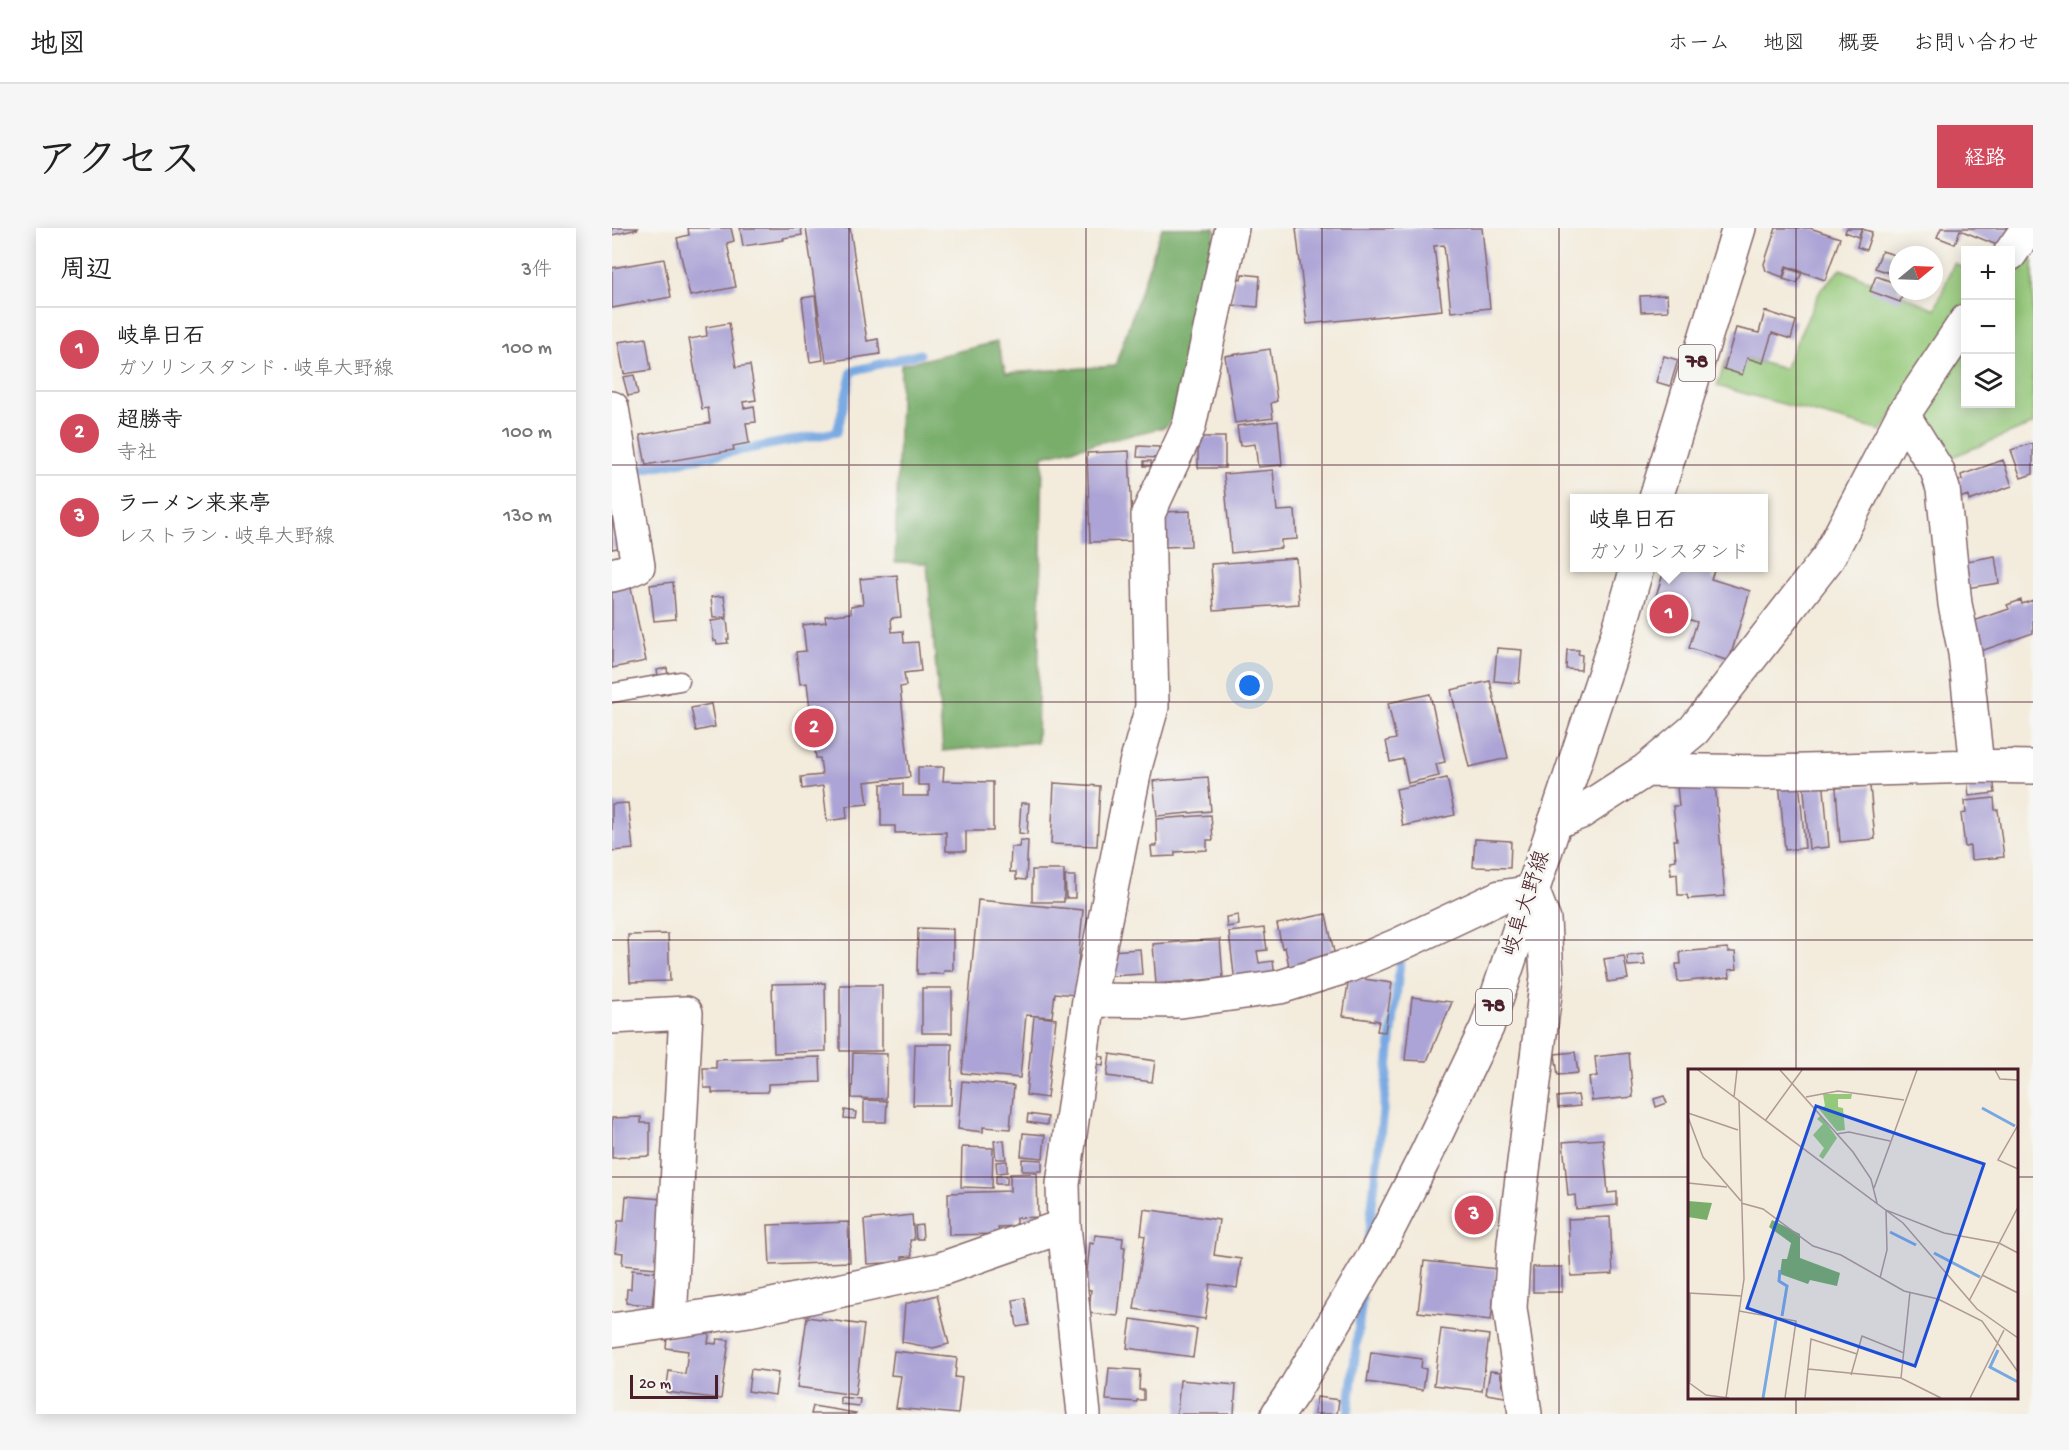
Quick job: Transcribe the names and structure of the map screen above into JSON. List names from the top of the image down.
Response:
{
  "streets": {
    "street": ["78", "岐阜大野線"]
  },
  "scale_bar": "20 m",
  "north": "right",
  "page": {
    "header": "地図",
    "nav": [
      "ホーム",
      "地図",
      "概要",
      "お問い合わせ"
    ],
    "title": "アクセス",
    "buttons": "経路",
    "heading": ["周辺", "3件"],
    "map_buttons": ["+", "−"],
    "list": [
      {
        "mark": "1",
        "name": "岐阜日石",
        "note": "ガソリンスタンド · 岐阜大野線",
        "value": "100 m"
      },
      {
        "mark": "2",
        "name": "超勝寺",
        "note": "寺社",
        "value": "100 m"
      },
      {
        "mark": "3",
        "name": "ラーメン来来亭",
        "note": "レストラン · 岐阜大野線",
        "value": "130 m"
      }
    ],
    "popup": ["岐阜日石", "ガソリンスタンド"],
    "pins": ["1", "2", "3"],
    "scale": "20 m"
  }
}
